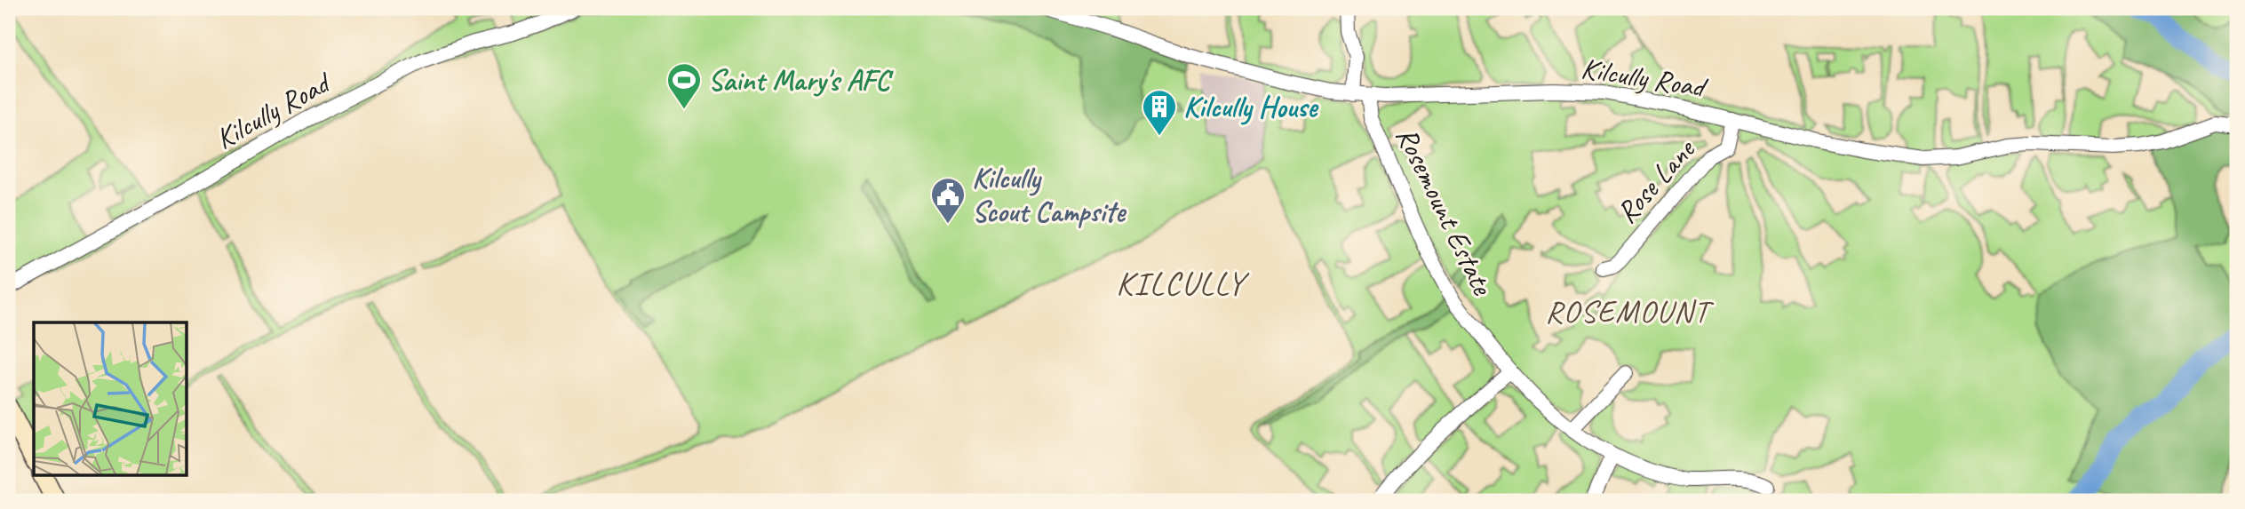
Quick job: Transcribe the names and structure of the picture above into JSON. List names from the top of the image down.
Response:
{
  "streets": {
    "street": ["Kilcully Road", "Rose Lane", "Rosemount Estate"]
  },
  "crossings": [
    ["Kilcully Road", "Rose Lane"],
    ["Kilcully Road", "Rosemount Estate"]
  ],
  "districts": ["KILCULLY", "ROSEMOUNT"],
  "places": {
    "sports": ["Saint Mary's AFC"],
    "building": ["Kilcully House"],
    "public building": ["Kilcully Scout Campsite"]
  }
}
